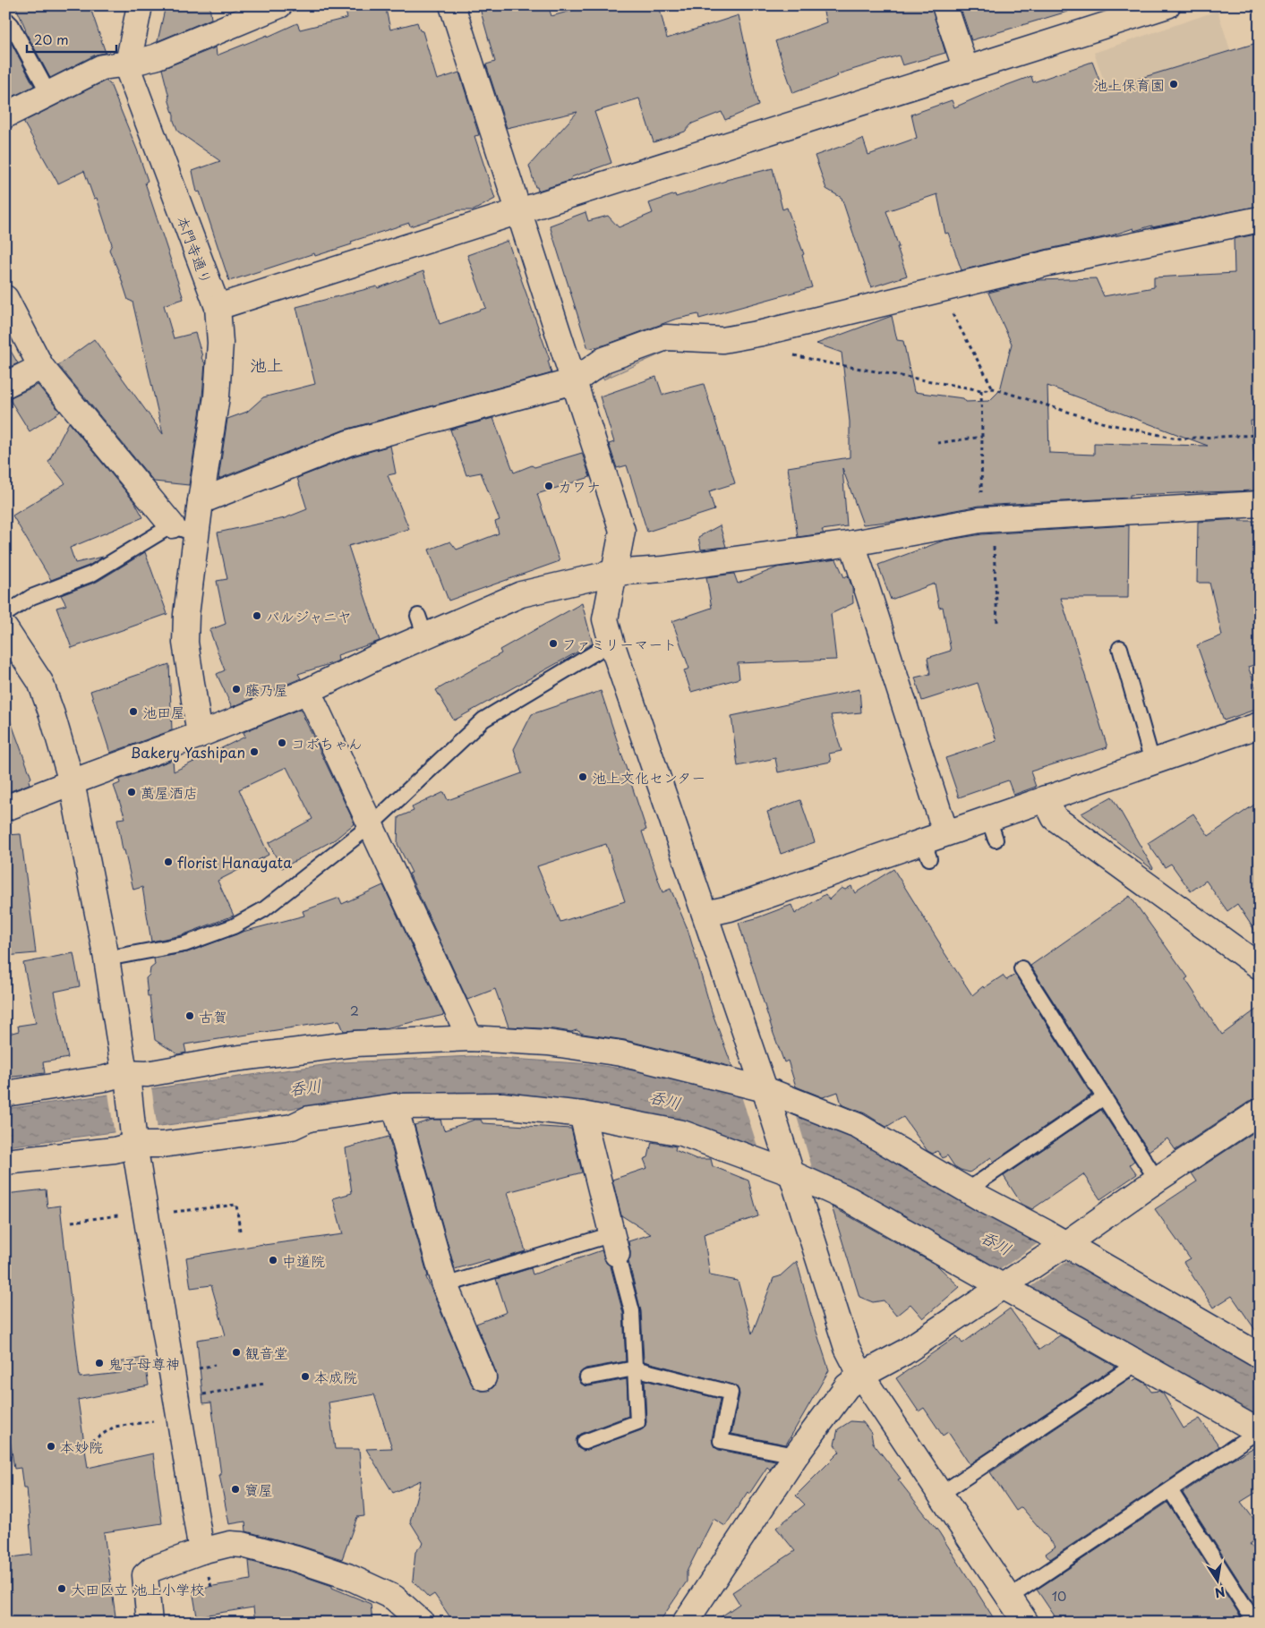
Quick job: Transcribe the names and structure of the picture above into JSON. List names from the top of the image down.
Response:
{
  "streets": {
    "street": ["本門寺通り"]
  },
  "districts": ["池上"],
  "water": ["呑川"],
  "places": [
    "池上保育園",
    "カワナ",
    "パルジャニヤ",
    "ファミリーマート",
    "藤乃屋",
    "池田屋",
    "コボちゃん",
    "Bakery Yashipan",
    "池上文化センター",
    "萬屋酒店",
    "florist Hanayata",
    "古賀",
    "中道院",
    "観音堂",
    "鬼子母尊神",
    "本成院",
    "本妙院",
    "寶屋",
    "大田区立 池上小学校"
  ],
  "house_numbers": ["2", "10"],
  "scale_bar": "20 m",
  "north": "bottom"
}
